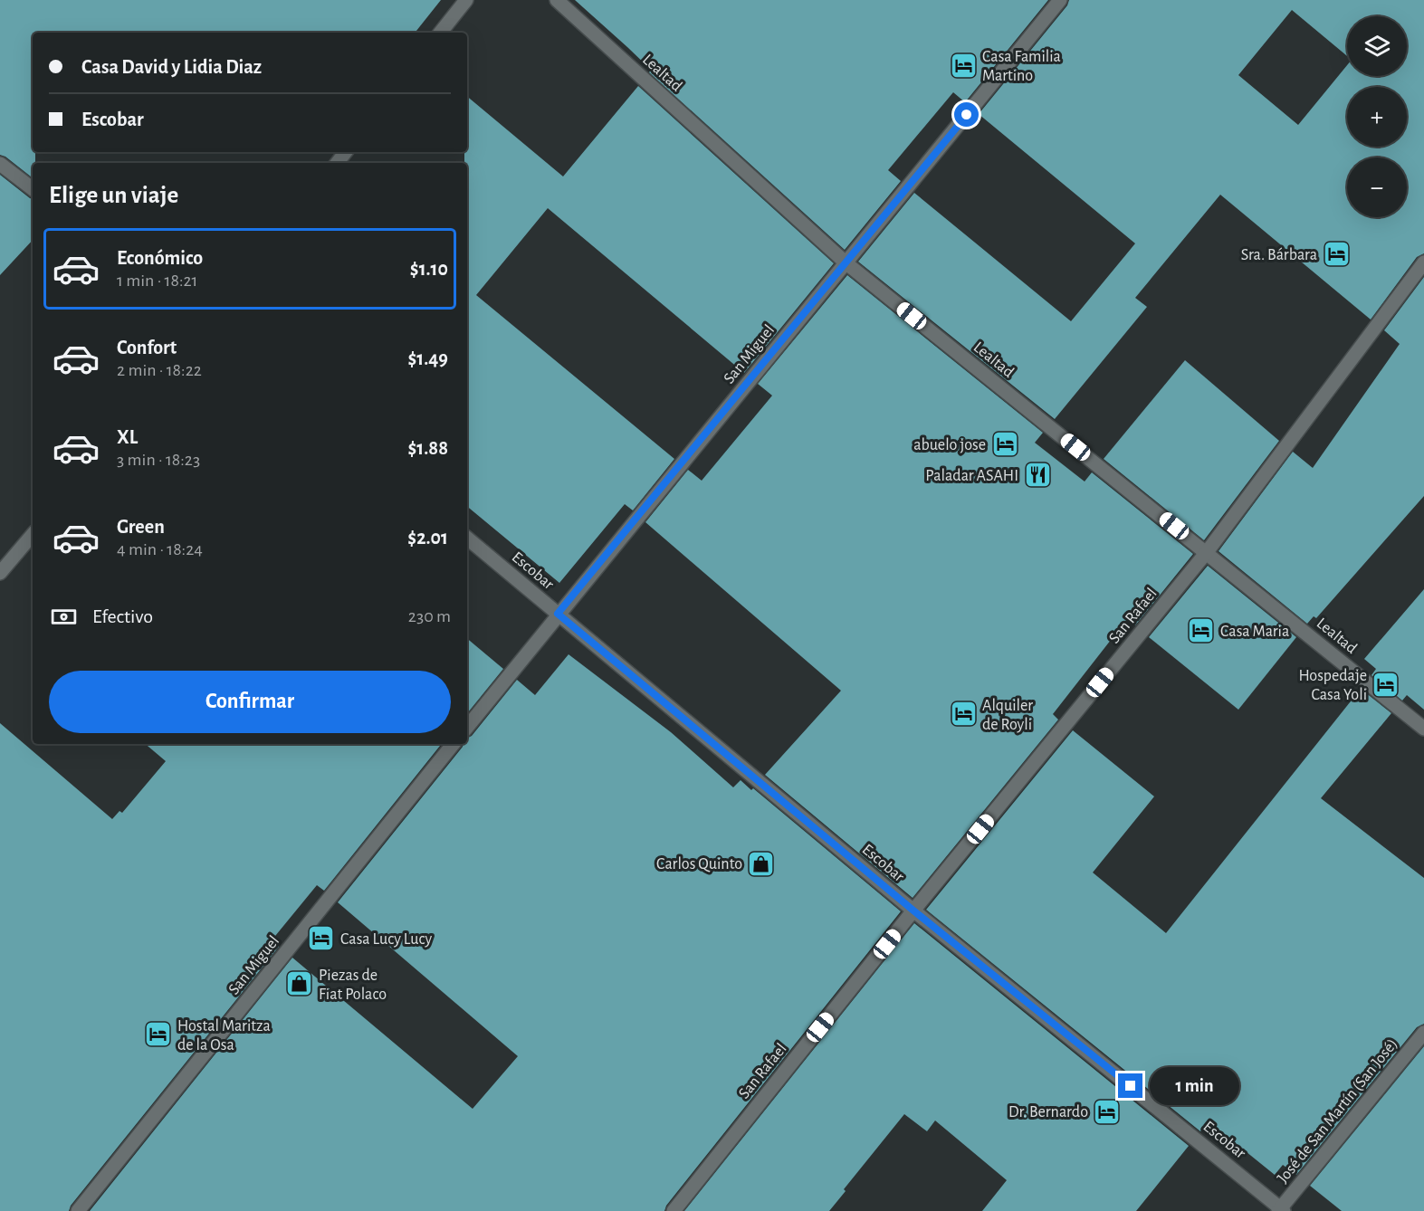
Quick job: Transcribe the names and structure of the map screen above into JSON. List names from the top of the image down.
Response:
{
  "streets": {
    "street": [
      "Lealtad",
      "San Miguel",
      "Escobar",
      "San Rafael",
      "José de San Martín (San José)"
    ]
  },
  "crossings": [
    ["Lealtad", "San Miguel"],
    ["Lealtad", "San Rafael"],
    ["San Miguel", "Escobar"],
    ["Escobar", "San Rafael"],
    ["Escobar", "José de San Martín (San José)"]
  ],
  "places": {
    "hotel": [
      "Casa Familia Martino",
      "Sra. Bárbara",
      "abuelo jose",
      "Casa Maria",
      "Hospedaje Casa Yoli",
      "Alquiler de Royli",
      "Casa Lucy Lucy",
      "Hostal Maritza de la Osa",
      "Dr. Bernardo"
    ],
    "restaurant": ["Paladar ASAHI"],
    "shop": ["Carlos Quinto", "Piezas de Fiat Polaco"]
  },
  "page": {
    "map_buttons": ["+", "−"],
    "banner": ["Casa David y Lidia Diaz", "Escobar"],
    "heading": "Elige un viaje",
    "list": [
      {
        "name": "Económico",
        "note": "1 min · 18:21",
        "value": "$1.10"
      },
      {
        "name": "Confort",
        "note": "2 min · 18:22",
        "value": "$1.49"
      },
      {
        "name": "XL",
        "note": "3 min · 18:23",
        "value": "$1.88"
      },
      {
        "name": "Green",
        "note": "4 min · 18:24",
        "value": "$2.01"
      }
    ],
    "pay": ["Efectivo", "230 m"],
    "buttons": "Confirmar",
    "bubble": "1 min"
  }
}
